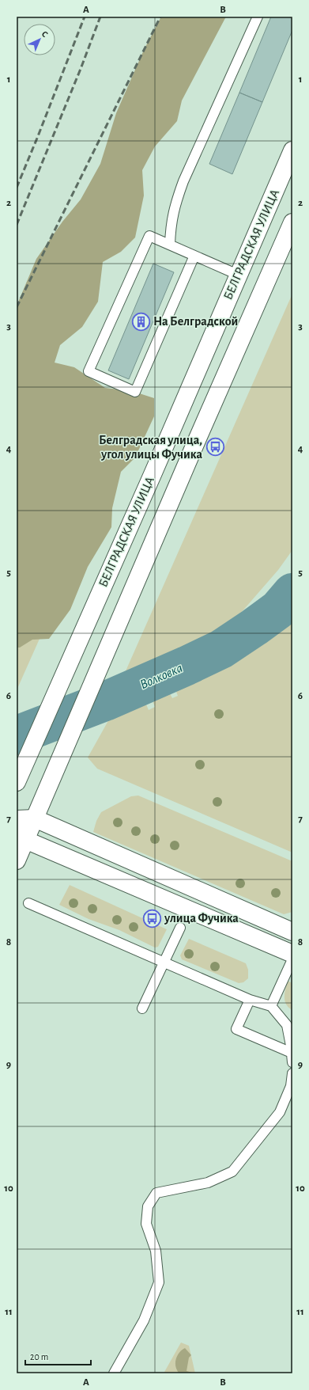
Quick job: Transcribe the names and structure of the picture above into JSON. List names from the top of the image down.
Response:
{
  "streets": {
    "street": ["БЕЛГРАДСКАЯ УЛИЦА"]
  },
  "water": ["Волковка"],
  "places": {
    "building": ["На Белградской"],
    "bus stop": ["Белградская улица, угол улицы Фучика", "улица Фучика"]
  },
  "scale_bar": "20 m",
  "north": "top right",
  "grid": {
    "columns": ["A", "B"],
    "rows": [
      "1",
      "2",
      "3",
      "4",
      "5",
      "6",
      "7",
      "8",
      "9",
      "10",
      "11"
    ]
  }
}
